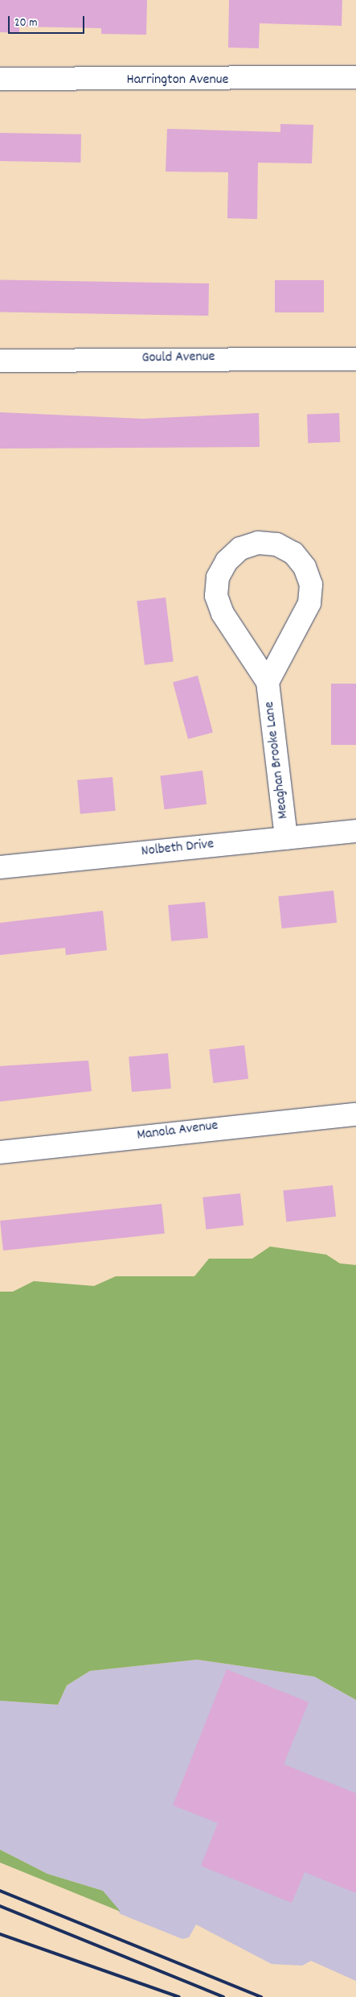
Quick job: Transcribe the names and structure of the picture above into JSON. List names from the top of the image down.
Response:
{
  "streets": {
    "street": [
      "Harrington Avenue",
      "Gould Avenue",
      "Meaghan Brooke Lane",
      "Nolbeth Drive",
      "Manola Avenue"
    ]
  },
  "crossings": [
    ["Meaghan Brooke Lane", "Nolbeth Drive"]
  ],
  "scale_bar": "20 m"
}
